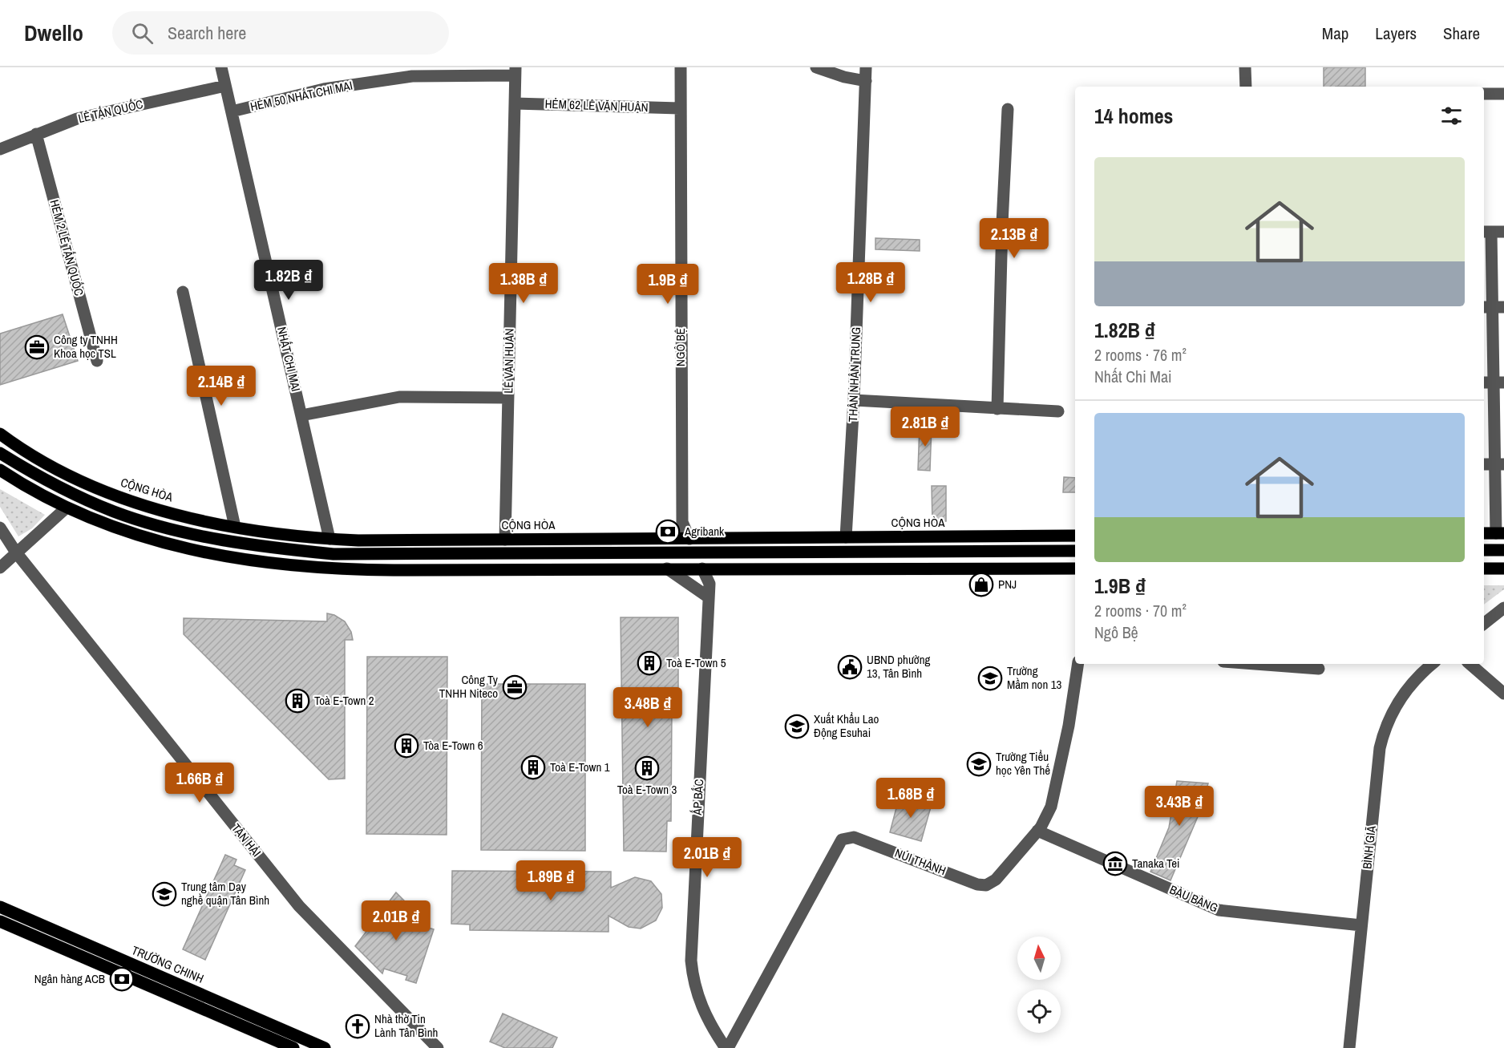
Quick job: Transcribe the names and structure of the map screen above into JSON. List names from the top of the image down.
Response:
{
  "streets": {
    "main road": ["CỘNG HÒA", "TRƯỜNG CHINH"],
    "street": [
      "HẺM 50 NHẤT CHI MAI",
      "HẺM 62 LÊ VĂN HUÂN",
      "LÊ TẤN QUỐC",
      "HẺM 2 LÊ TẤN QUỐC",
      "NGÔ BỆ",
      "NHẤT CHI MAI",
      "LÊ VĂN HUÂN",
      "THÂN NHÂN TRUNG",
      "ẤP BẮC",
      "TÂN HẢI",
      "BÌNH GIÃ",
      "NÚI THÀNH",
      "BÀU BÀNG"
    ]
  },
  "crossings": [
    ["HẺM 50 NHẤT CHI MAI", "NHẤT CHI MAI"],
    ["HẺM 50 NHẤT CHI MAI", "LÊ VĂN HUÂN"],
    ["HẺM 62 LÊ VĂN HUÂN", "NGÔ BỆ"],
    ["HẺM 62 LÊ VĂN HUÂN", "LÊ VĂN HUÂN"],
    ["LÊ TẤN QUỐC", "HẺM 2 LÊ TẤN QUỐC"],
    ["LÊ TẤN QUỐC", "NHẤT CHI MAI"],
    ["NGÔ BỆ", "CỘNG HÒA"],
    ["NHẤT CHI MAI", "CỘNG HÒA"],
    ["LÊ VĂN HUÂN", "CỘNG HÒA"],
    ["THÂN NHÂN TRUNG", "CỘNG HÒA"],
    ["ẤP BẮC", "NÚI THÀNH"],
    ["BÌNH GIÃ", "BÀU BÀNG"],
    ["NÚI THÀNH", "BÀU BÀNG"]
  ],
  "places": {
    "office": ["Công ty TNHH Khoa học TSL", "Công Ty TNHH Niteco"],
    "bank": ["Agribank", "Ngân hàng ACB"],
    "shop": ["PNJ"],
    "building": [
      "Toà E-Town 5",
      "Toà E-Town 2",
      "Tòa E-Town 6",
      "Toà E-Town 1",
      "Toà E-Town 3"
    ],
    "public building": ["UBND phường 13, Tân Bình"],
    "school or university": [
      "Trường Mầm non 13",
      "Xuất Khẩu Lao Động Esuhai",
      "Trường Tiểu học Yên Thế",
      "Trung tâm Dạy nghề quận Tân Bình"
    ],
    "museum": ["Tanaka Tei"],
    "church": ["Nhà thờ Tin Lành Tân Bình"]
  },
  "north": "top",
  "page": {
    "header": "Dwello",
    "search": "Search here",
    "nav": ["Map", "Layers", "Share"],
    "heading": "14 homes",
    "list": [
      {
        "name": "1.82B ₫",
        "note": "2 rooms · 76 m² · Nhất Chi Mai"
      },
      {
        "name": "1.9B ₫",
        "note": "2 rooms · 70 m² · Ngô Bệ"
      }
    ],
    "price": [
      "2.13B ₫",
      "1.82B ₫",
      "1.28B ₫",
      "1.38B ₫",
      "1.9B ₫",
      "2.14B ₫",
      "2.81B ₫",
      "3.48B ₫",
      "1.66B ₫",
      "1.68B ₫",
      "3.43B ₫",
      "2.01B ₫",
      "1.89B ₫",
      "2.01B ₫"
    ]
  }
}
